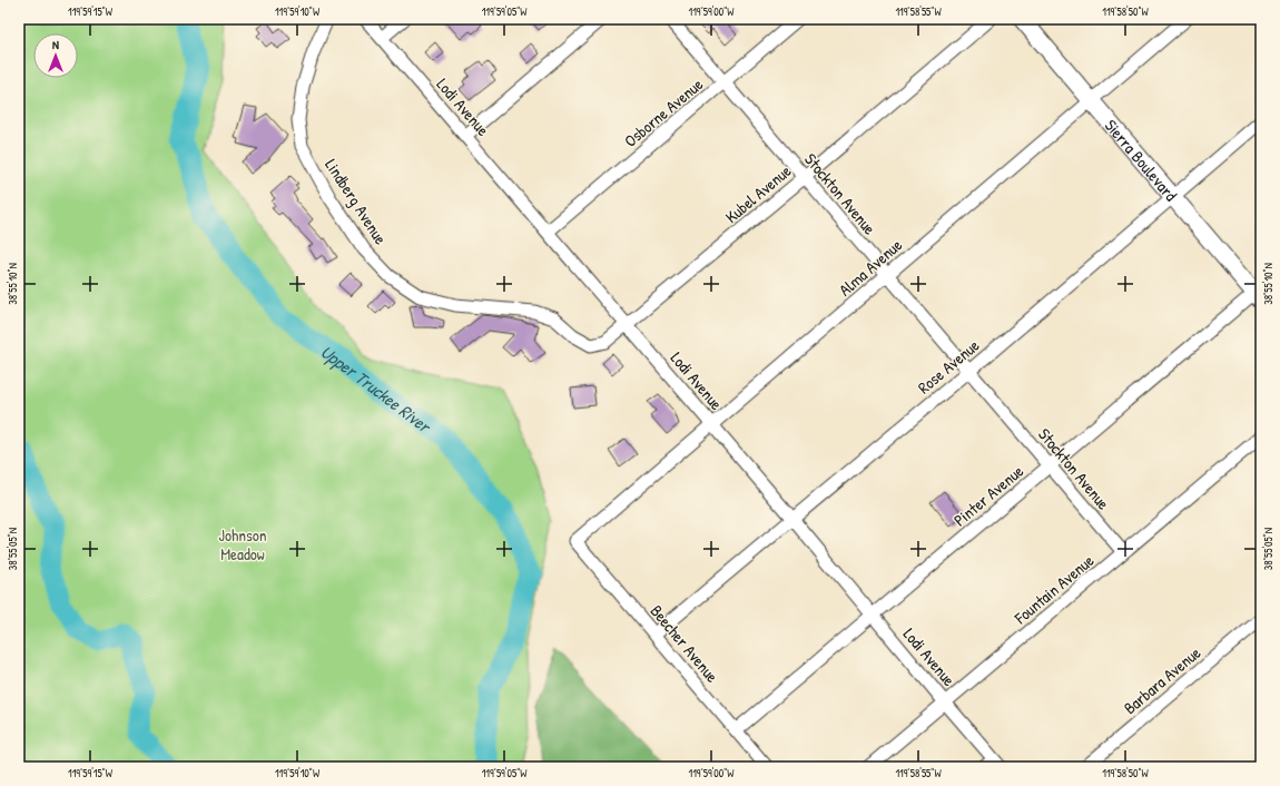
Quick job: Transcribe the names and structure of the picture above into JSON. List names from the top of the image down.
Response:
{
  "streets": {
    "street": [
      "Lodi Avenue",
      "Osborne Avenue",
      "Sierra Boulevard",
      "Kubel Avenue",
      "Stockton Avenue",
      "Lindberg Avenue",
      "Alma Avenue",
      "Rose Avenue",
      "Pinter Avenue",
      "Fountain Avenue",
      "Beecher Avenue",
      "Barbara Avenue"
    ]
  },
  "crossings": [
    ["Lodi Avenue", "Osborne Avenue"],
    ["Lodi Avenue", "Kubel Avenue"],
    ["Lodi Avenue", "Lindberg Avenue"],
    ["Lodi Avenue", "Alma Avenue"],
    ["Lodi Avenue", "Rose Avenue"],
    ["Lodi Avenue", "Pinter Avenue"],
    ["Lodi Avenue", "Fountain Avenue"],
    ["Osborne Avenue", "Stockton Avenue"],
    ["Sierra Boulevard", "Alma Avenue"],
    ["Sierra Boulevard", "Rose Avenue"],
    ["Sierra Boulevard", "Pinter Avenue"],
    ["Kubel Avenue", "Stockton Avenue"],
    ["Kubel Avenue", "Lindberg Avenue"],
    ["Stockton Avenue", "Alma Avenue"],
    ["Stockton Avenue", "Rose Avenue"],
    ["Stockton Avenue", "Pinter Avenue"],
    ["Stockton Avenue", "Fountain Avenue"],
    ["Alma Avenue", "Beecher Avenue"],
    ["Rose Avenue", "Beecher Avenue"],
    ["Pinter Avenue", "Beecher Avenue"]
  ],
  "water": ["Upper Truckee River"],
  "parks": ["Johnson Meadow"],
  "north": "top",
  "coordinates": [
    "119°59'15\"W",
    "119°59'10\"W",
    "119°59'05\"W",
    "119°59'00\"W",
    "119°58'55\"W",
    "119°58'50\"W",
    "38°55'10\"N",
    "38°55'05\"N"
  ]
}
